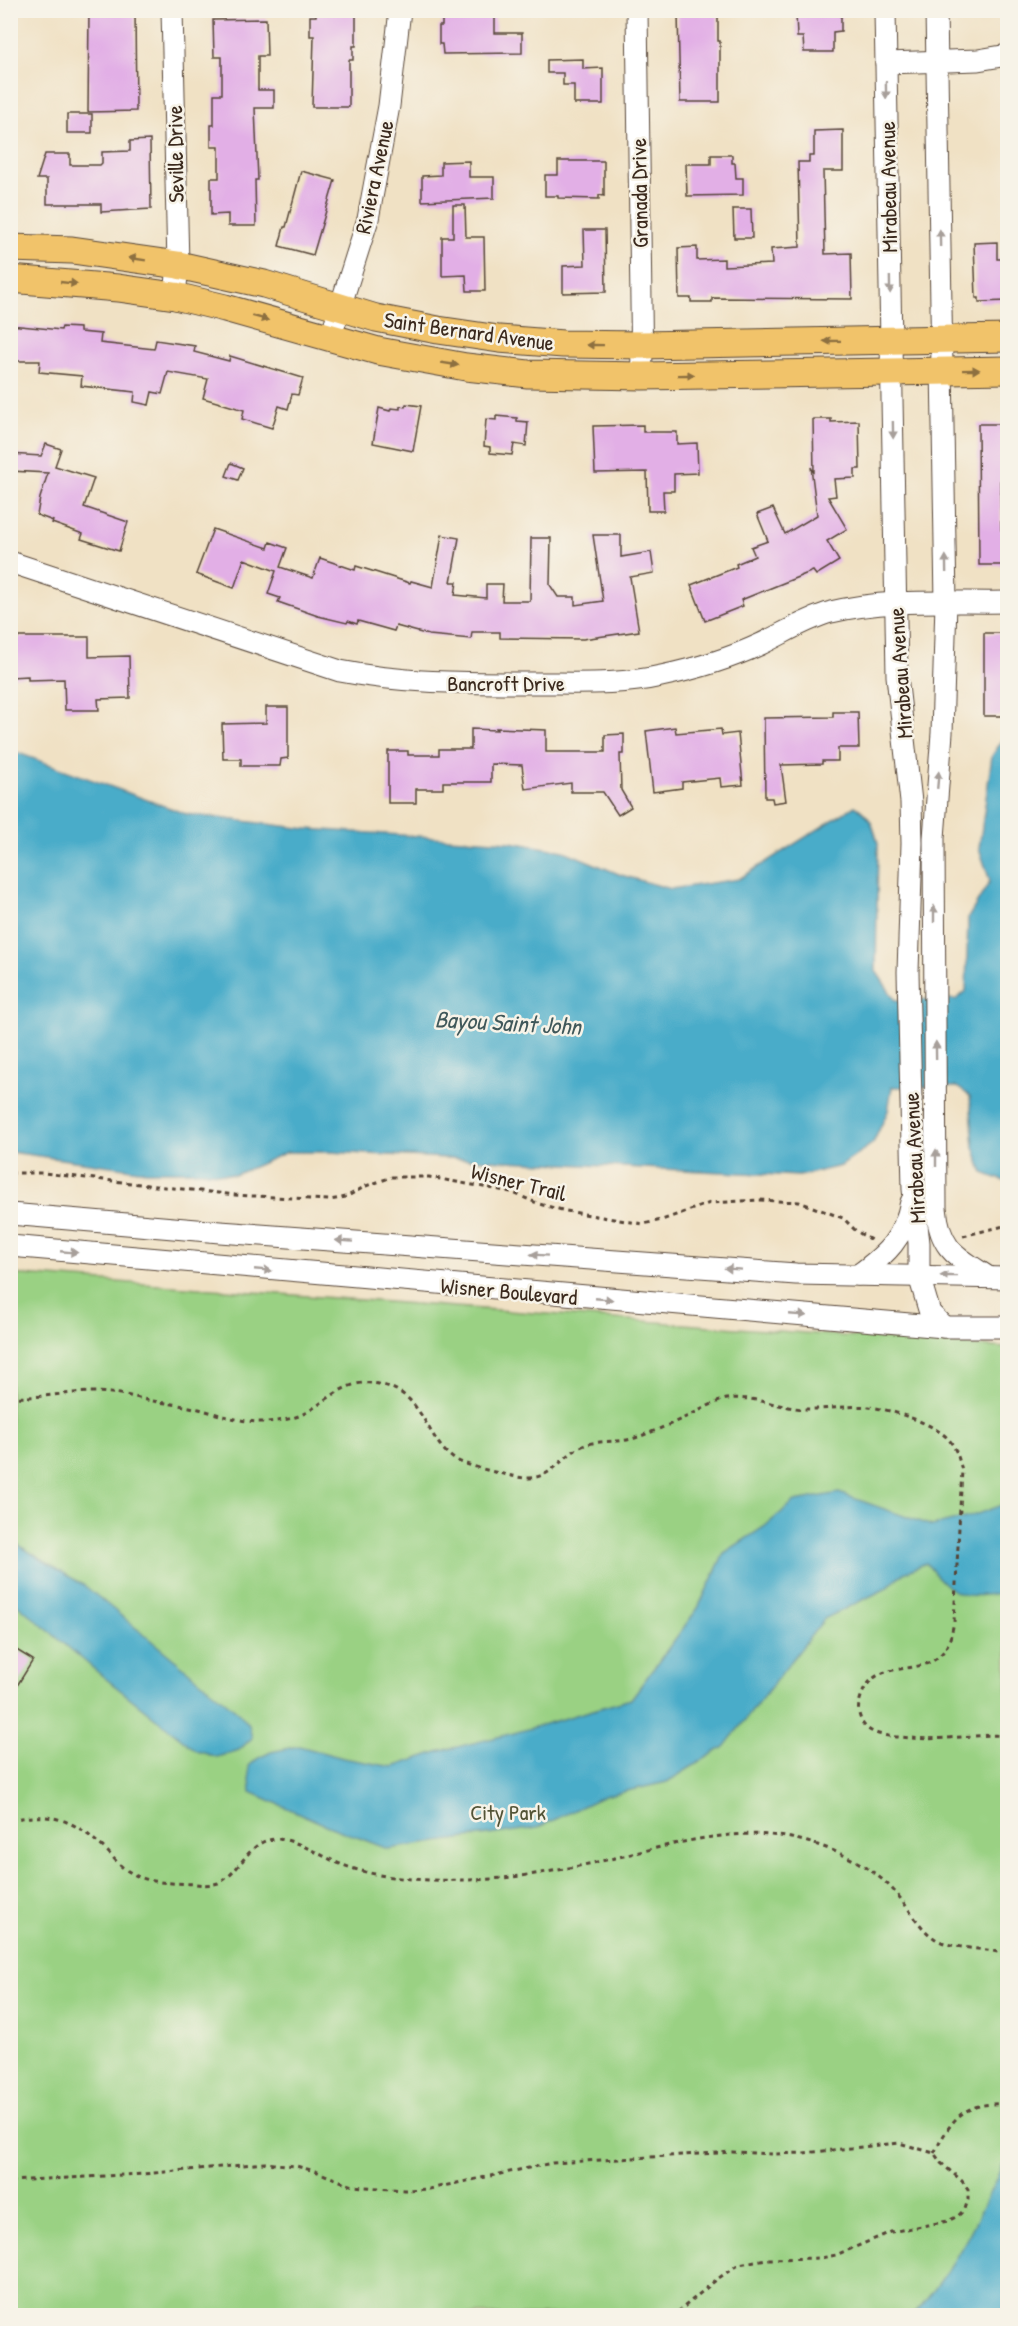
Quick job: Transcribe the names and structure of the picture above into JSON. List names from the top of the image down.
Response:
{
  "streets": {
    "main road": ["Saint Bernard Avenue"],
    "street": [
      "Seville Drive",
      "Riviera Avenue",
      "Mirabeau Avenue",
      "Granada Drive",
      "Bancroft Drive",
      "Wisner Boulevard"
    ],
    "path": ["Wisner Trail"]
  },
  "crossings": [
    ["Seville Drive", "Saint Bernard Avenue"],
    ["Riviera Avenue", "Saint Bernard Avenue"],
    ["Mirabeau Avenue", "Saint Bernard Avenue"],
    ["Mirabeau Avenue", "Bancroft Drive"],
    ["Mirabeau Avenue", "Wisner Boulevard"],
    ["Granada Drive", "Saint Bernard Avenue"]
  ],
  "water": ["Bayou Saint John"],
  "parks": ["City Park"]
}
